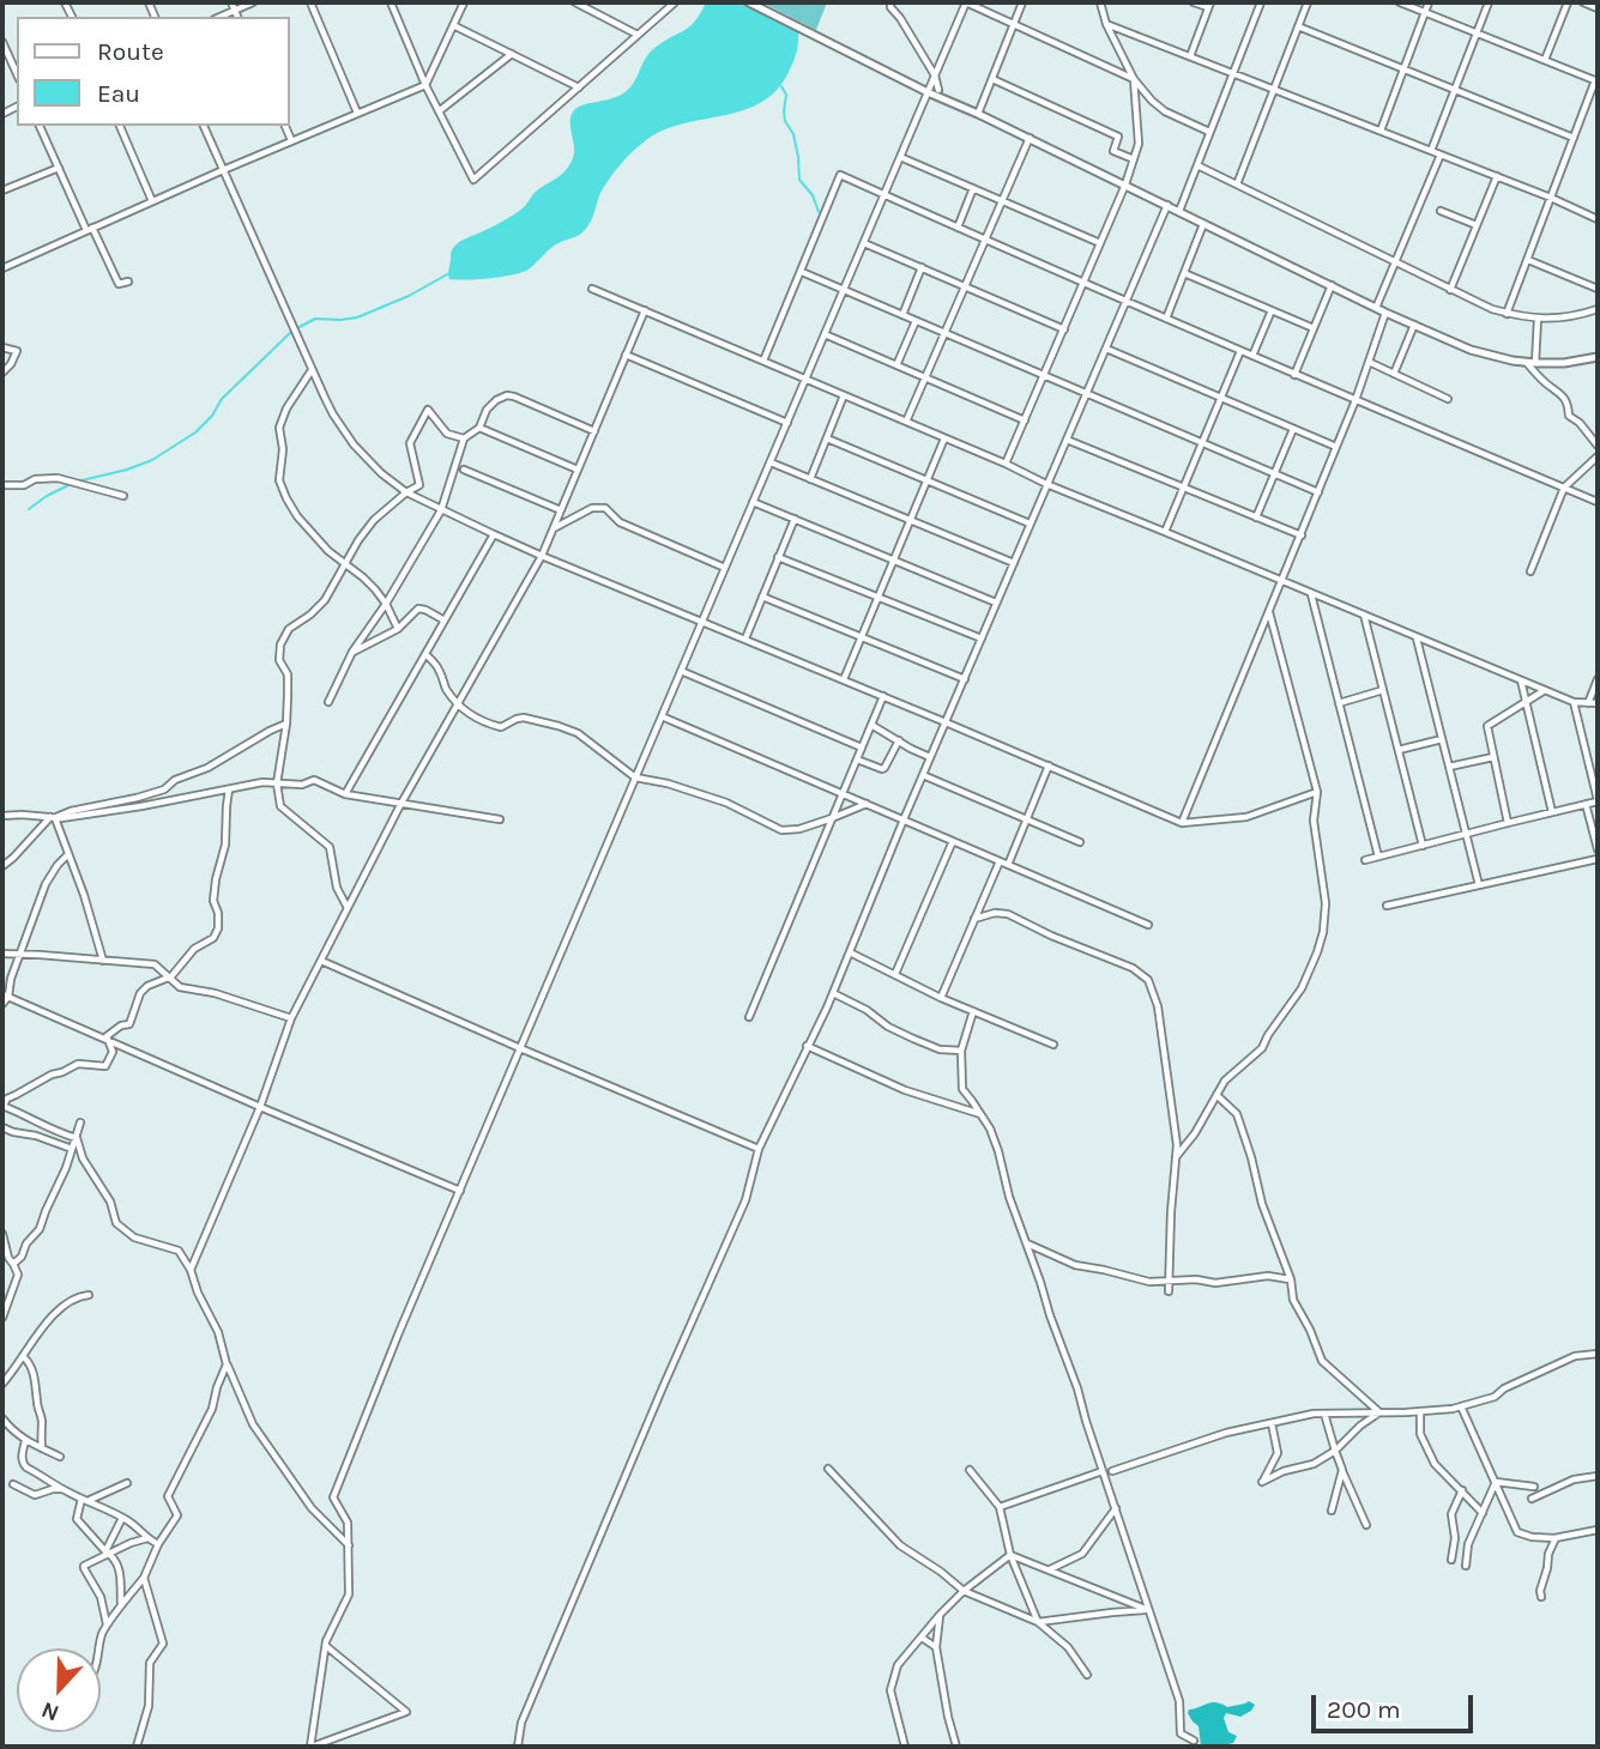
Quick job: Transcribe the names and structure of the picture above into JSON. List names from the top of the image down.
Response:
{
  "legend": ["Route", "Eau"],
  "scale_bar": "200 m",
  "north": "bottom"
}
